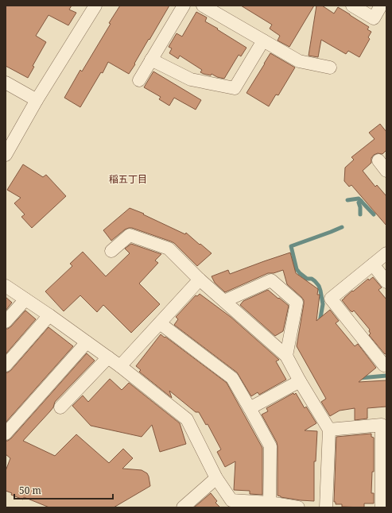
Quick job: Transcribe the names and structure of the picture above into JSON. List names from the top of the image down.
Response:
{
  "districts": ["稲五丁目"],
  "scale_bar": "50 m"
}
